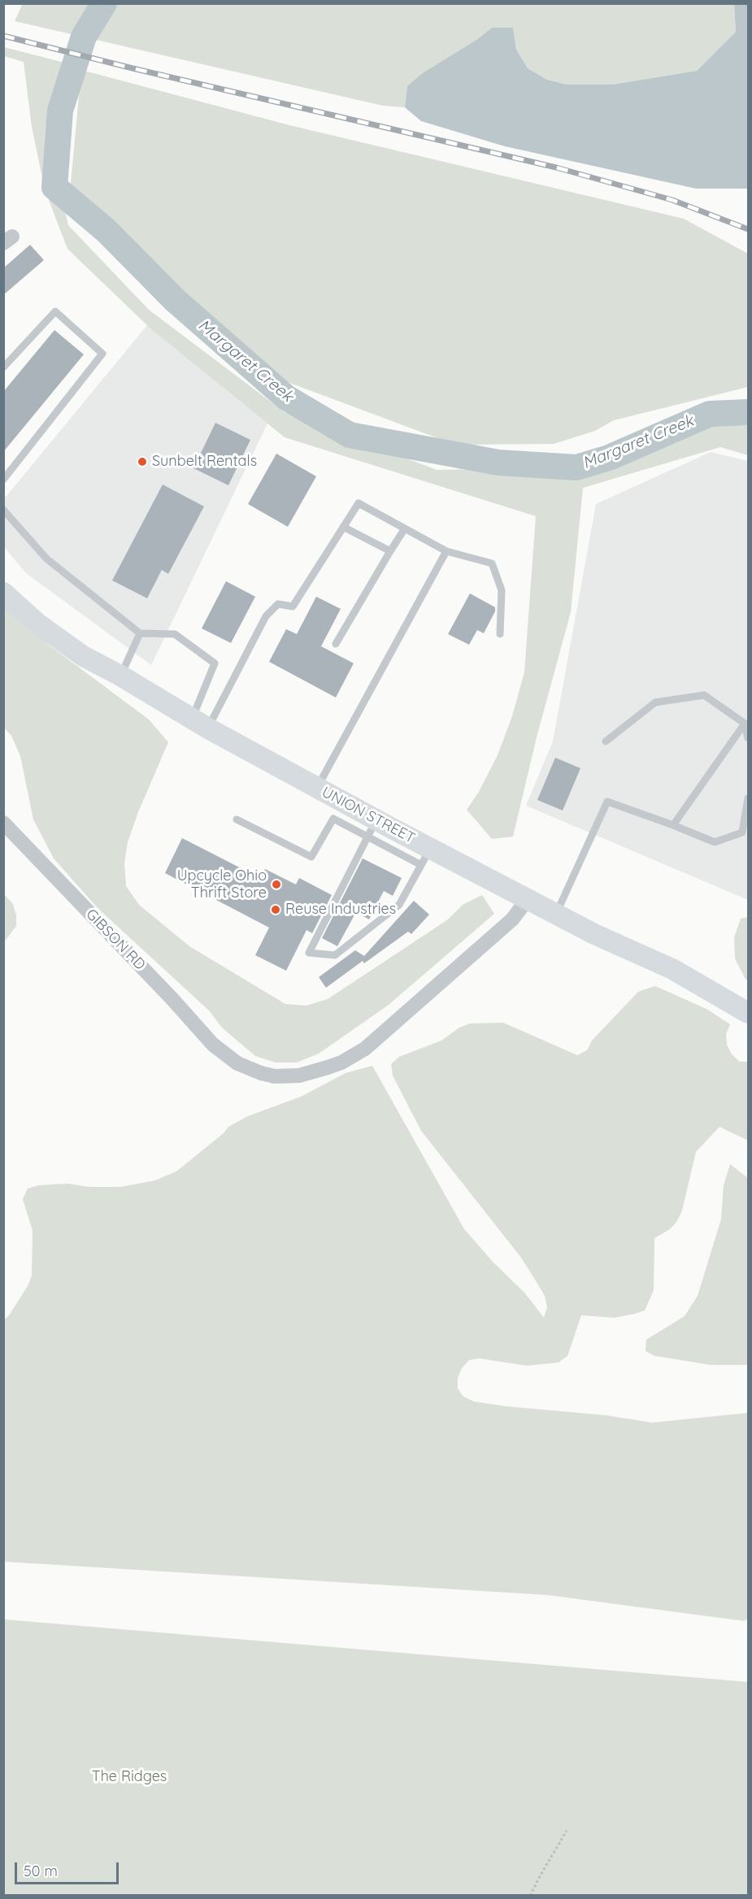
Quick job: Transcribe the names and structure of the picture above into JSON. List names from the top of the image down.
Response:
{
  "streets": {
    "main road": ["UNION STREET"],
    "street": ["GIBSON RD"]
  },
  "crossings": [
    ["UNION STREET", "GIBSON RD"]
  ],
  "water": ["Margaret Creek"],
  "parks": ["The Ridges"],
  "places": ["Sunbelt Rentals", "Upcycle Ohio Thrift Store", "Reuse Industries"],
  "scale_bar": "50 m"
}
